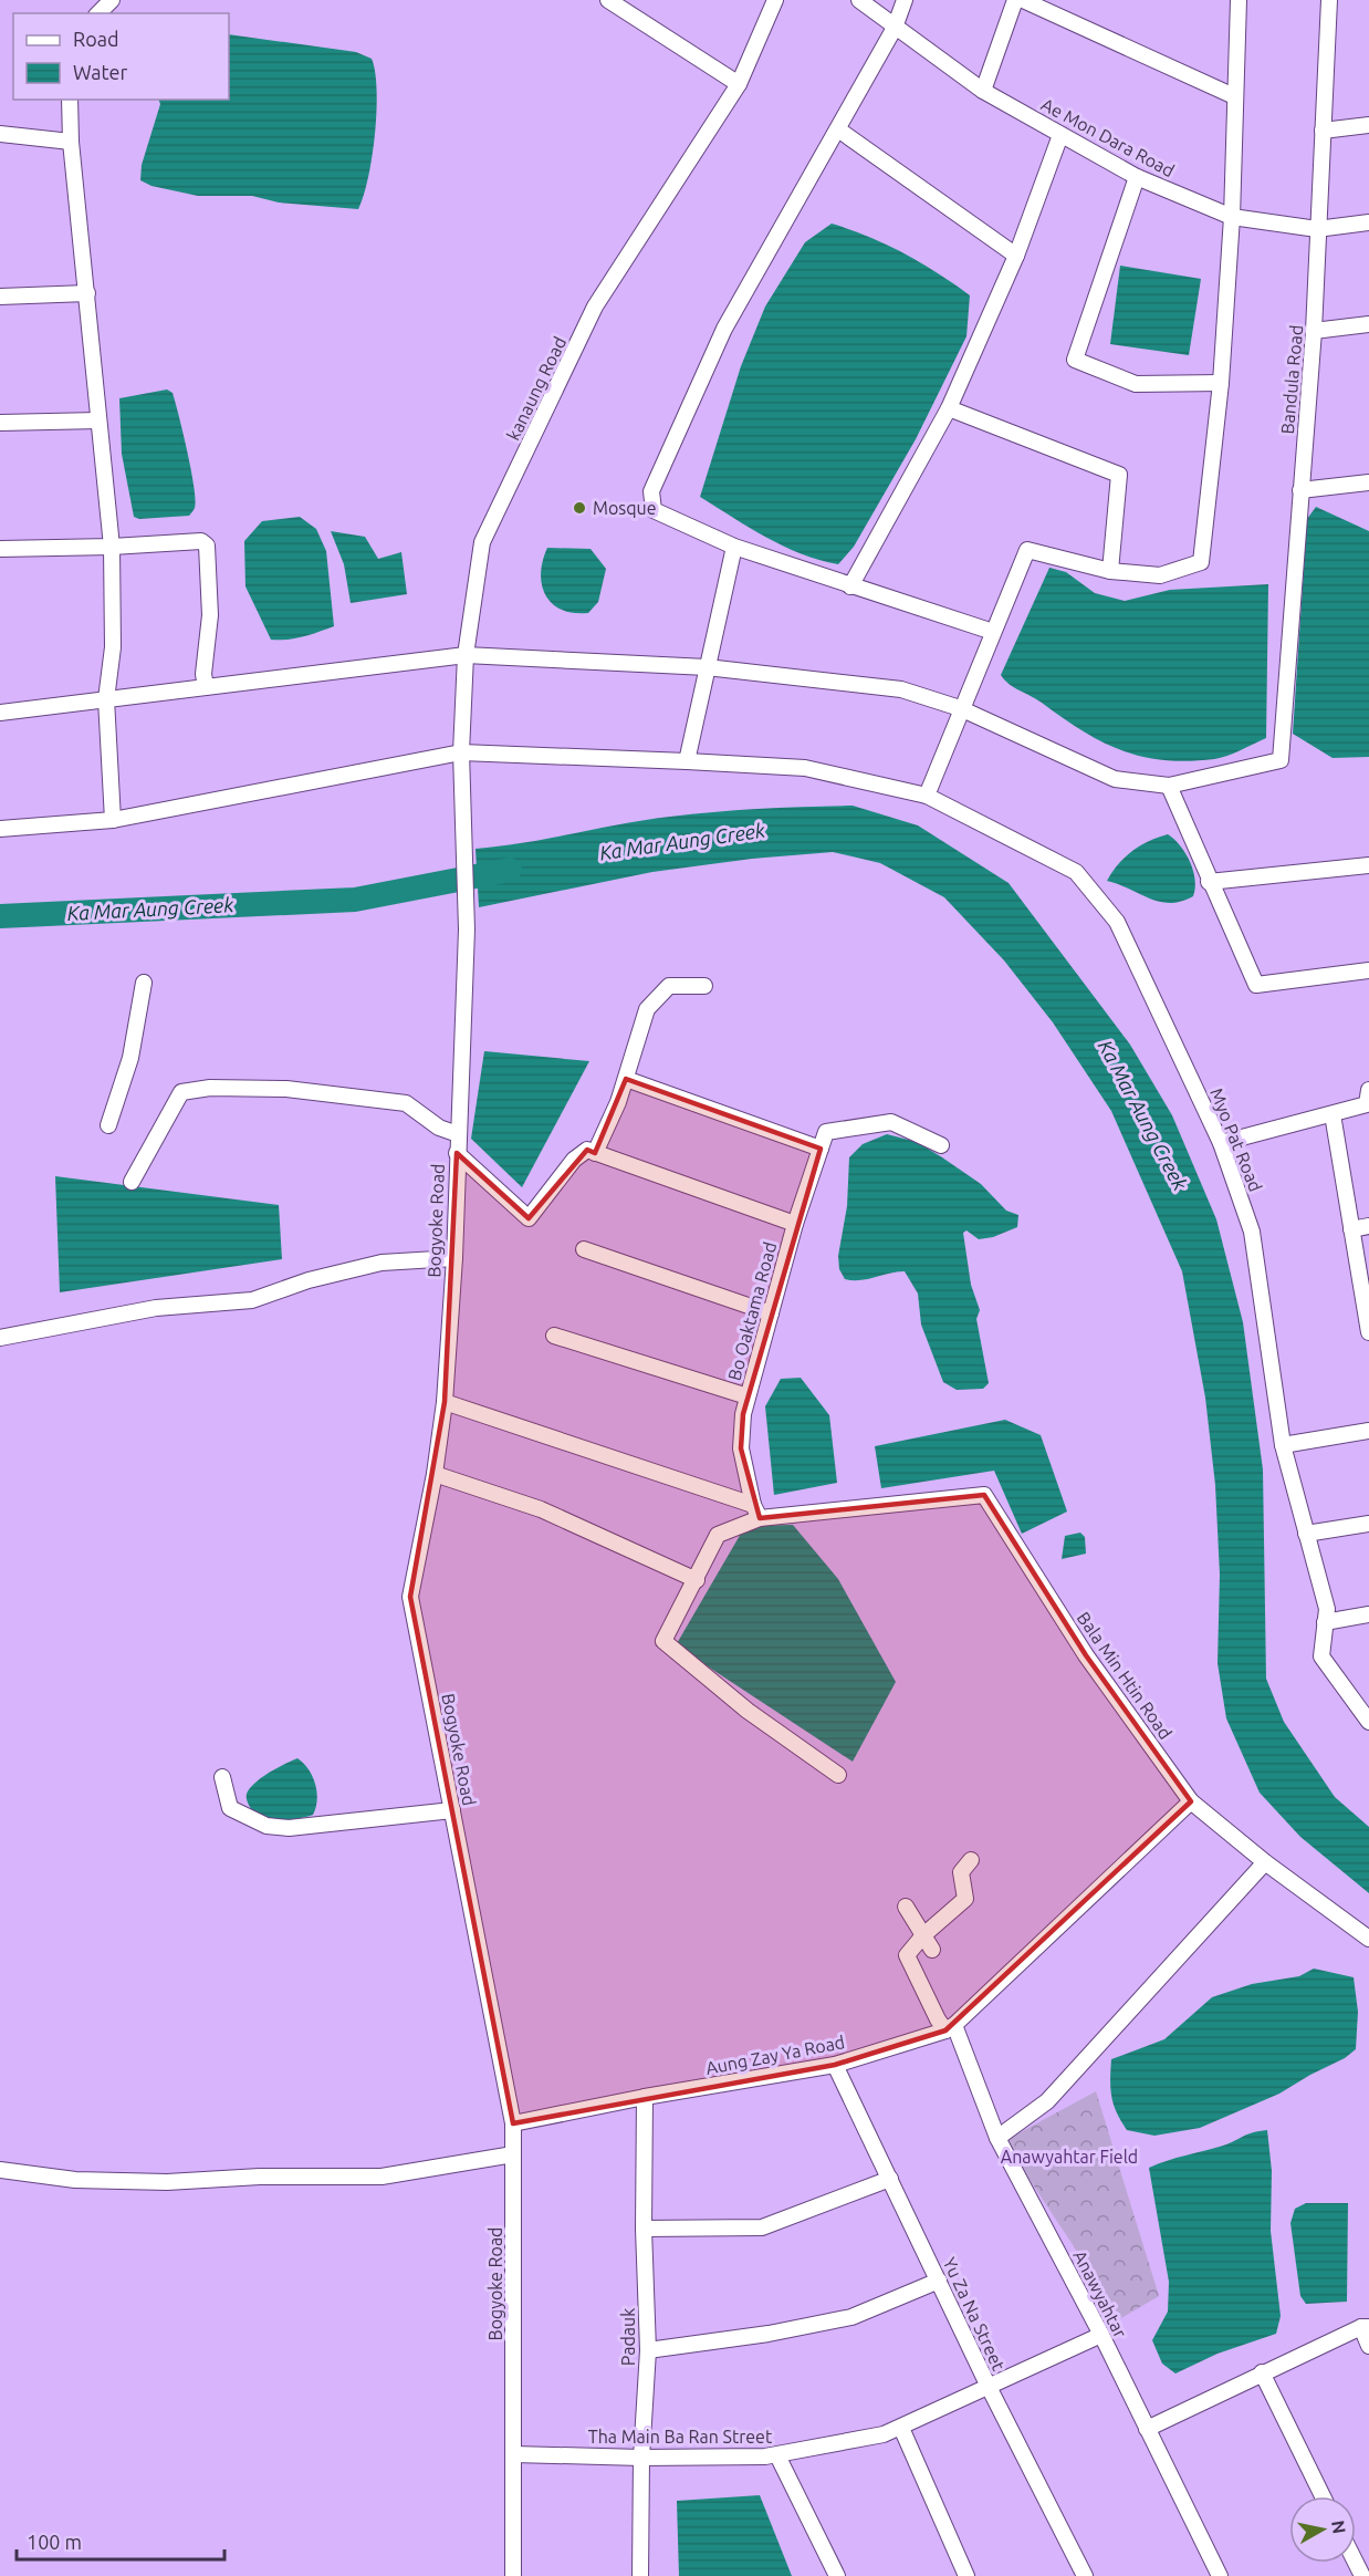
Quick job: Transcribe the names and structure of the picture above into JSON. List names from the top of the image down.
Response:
{
  "streets": {
    "street": [
      "Ae Mon Dara Road",
      "Bandula Road",
      "kanaung Road",
      "Myo Pat Road",
      "Bogyoke Road",
      "Bo Oaktama Road",
      "Bala Min Htin Road",
      "Aung Zay Ya Road",
      "Anawyahtar",
      "Yu Za Na Street",
      "Padauk",
      "Tha Main Ba Ran Street"
    ]
  },
  "crossings": [
    ["Ae Mon Dara Road", "Bandula Road"],
    ["kanaung Road", "Myo Pat Road"],
    ["kanaung Road", "Bogyoke Road"],
    ["Bogyoke Road", "Aung Zay Ya Road"],
    ["Bogyoke Road", "Tha Main Ba Ran Street"],
    ["Bo Oaktama Road", "Bala Min Htin Road"],
    ["Bala Min Htin Road", "Aung Zay Ya Road"],
    ["Aung Zay Ya Road", "Anawyahtar"],
    ["Aung Zay Ya Road", "Yu Za Na Street"],
    ["Aung Zay Ya Road", "Padauk"],
    ["Anawyahtar", "Tha Main Ba Ran Street"],
    ["Yu Za Na Street", "Tha Main Ba Ran Street"],
    ["Padauk", "Tha Main Ba Ran Street"]
  ],
  "water": ["Ka Mar Aung Creek"],
  "parks": ["Anawyahtar Field"],
  "places": ["Mosque"],
  "legend": ["Road", "Water"],
  "scale_bar": "100 m",
  "north": "right"
}
